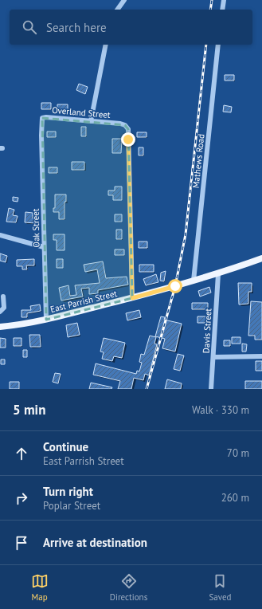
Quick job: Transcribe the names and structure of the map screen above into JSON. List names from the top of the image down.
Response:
{
  "streets": {
    "main road": ["East Parrish Street"],
    "street": [
      "Overland Street",
      "Mathews Road",
      "Oak Street",
      "Davis Street"
    ]
  },
  "crossings": [
    ["Overland Street", "Oak Street"],
    ["Overland Street", "East Parrish Street"],
    ["Mathews Road", "East Parrish Street"],
    ["Oak Street", "East Parrish Street"],
    ["East Parrish Street", "Davis Street"]
  ],
  "page": {
    "search": "Search here",
    "heading": ["5 min", "Walk · 330 m"],
    "list": [
      ["Continue", "East Parrish Street", "70 m"],
      ["Turn right", "Poplar Street", "260 m"],
      "Arrive at destination"
    ],
    "nav": ["Map", "Directions", "Saved"]
  }
}
